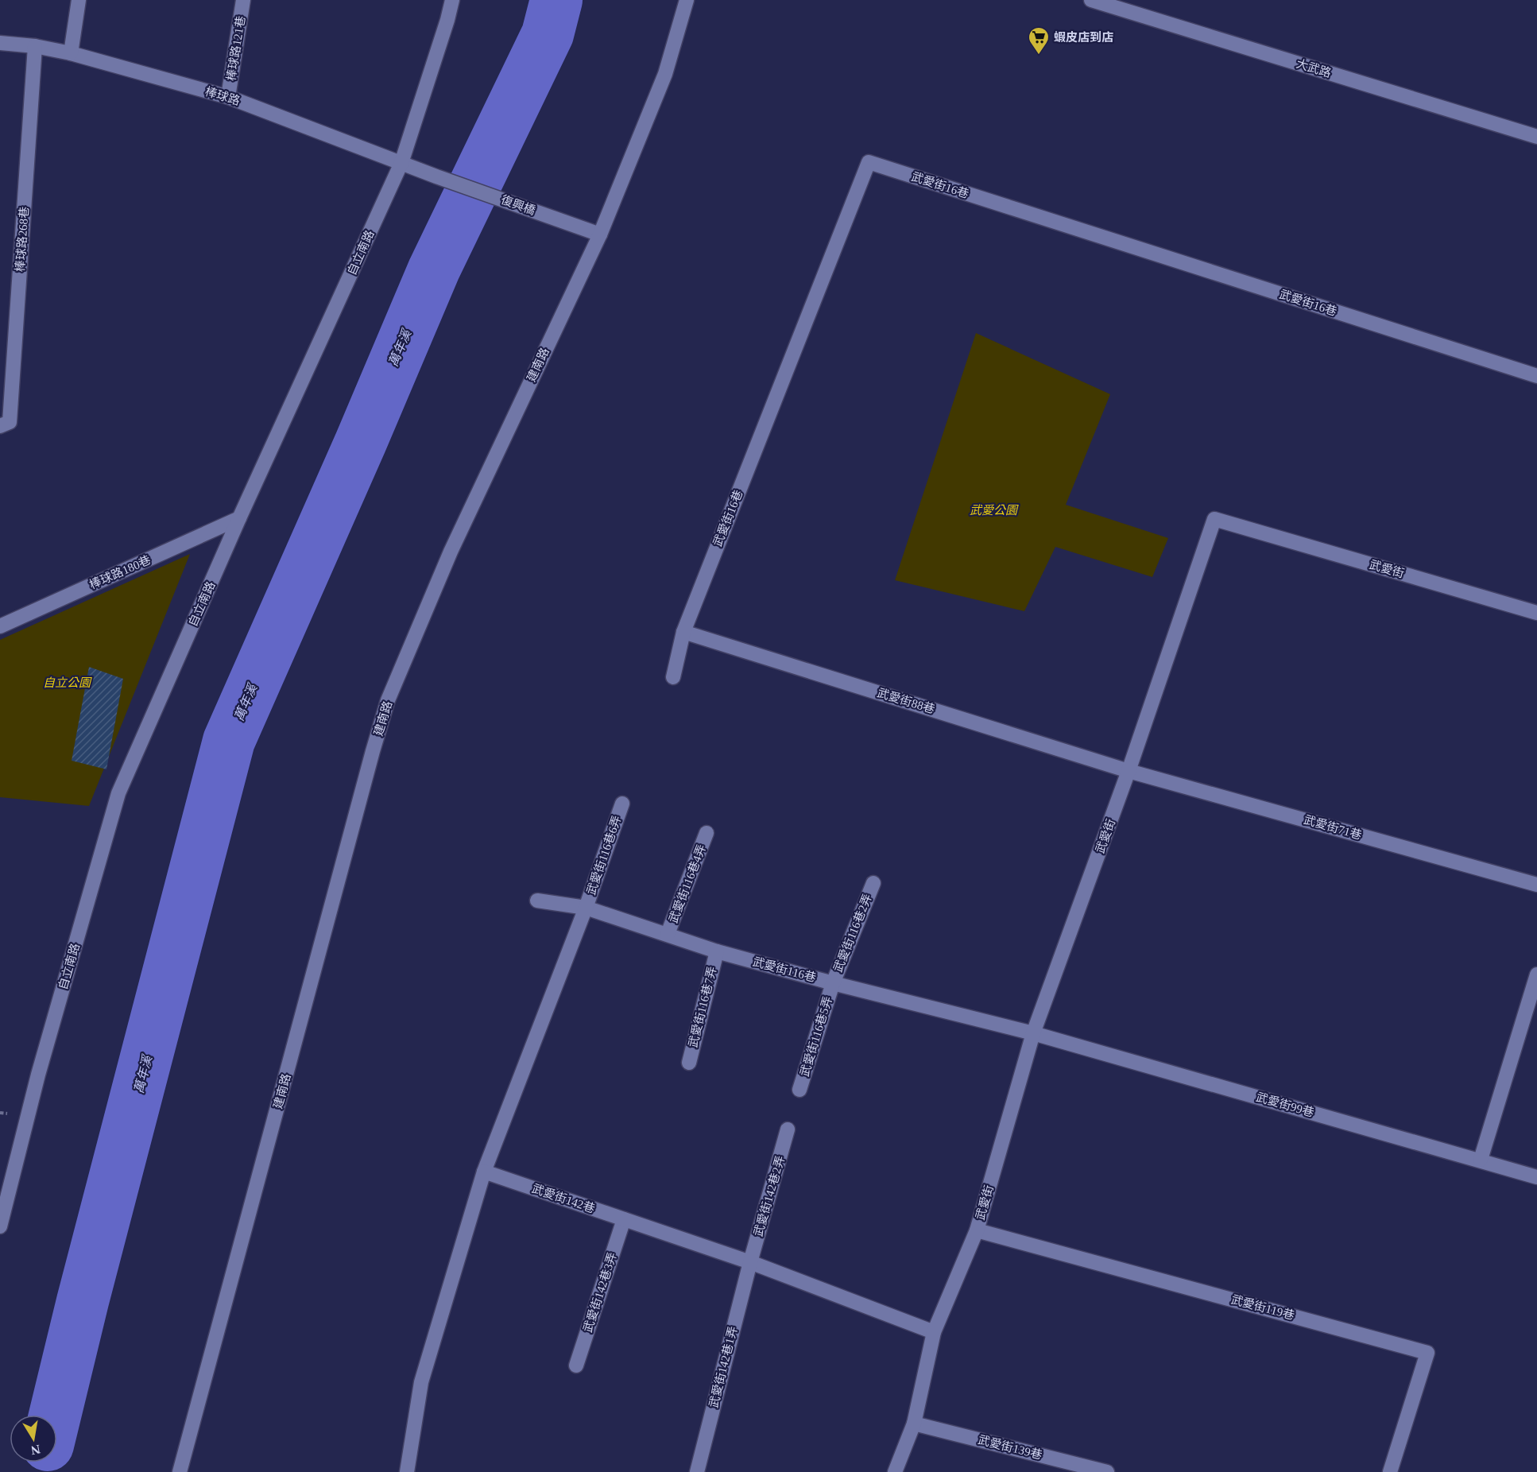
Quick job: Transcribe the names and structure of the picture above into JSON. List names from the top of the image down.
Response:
{
  "streets": {
    "street": [
      "棒球路121巷",
      "大武路",
      "棒球路",
      "武愛街16巷",
      "復興橋",
      "棒球路268巷",
      "自立南路",
      "建南路",
      "武愛街",
      "棒球路180巷",
      "武愛街88巷",
      "武愛街71巷",
      "武愛街116巷6弄",
      "武愛街116巷4弄",
      "武愛街116巷2弄",
      "武愛街116巷",
      "武愛街116巷7弄",
      "武愛街116巷5弄",
      "武愛街99巷",
      "武愛街142巷2弄",
      "武愛街142巷",
      "武愛街142巷3弄",
      "武愛街119巷",
      "武愛街142巷1弄",
      "武愛街139巷"
    ]
  },
  "crossings": [
    ["棒球路121巷", "棒球路"],
    ["棒球路", "復興橋"],
    ["棒球路", "棒球路268巷"],
    ["棒球路", "自立南路"],
    ["武愛街16巷", "武愛街88巷"],
    ["復興橋", "建南路"],
    ["自立南路", "棒球路180巷"],
    ["武愛街", "武愛街88巷"],
    ["武愛街", "武愛街71巷"],
    ["武愛街", "武愛街116巷"],
    ["武愛街", "武愛街99巷"],
    ["武愛街", "武愛街142巷"],
    ["武愛街", "武愛街119巷"],
    ["武愛街", "武愛街139巷"],
    ["武愛街88巷", "武愛街71巷"],
    ["武愛街116巷6弄", "武愛街116巷"],
    ["武愛街116巷6弄", "武愛街142巷"],
    ["武愛街116巷4弄", "武愛街116巷"],
    ["武愛街116巷2弄", "武愛街116巷"],
    ["武愛街116巷2弄", "武愛街116巷5弄"],
    ["武愛街116巷", "武愛街116巷7弄"],
    ["武愛街116巷", "武愛街116巷5弄"],
    ["武愛街116巷", "武愛街99巷"],
    ["武愛街142巷2弄", "武愛街142巷"],
    ["武愛街142巷2弄", "武愛街142巷1弄"],
    ["武愛街142巷", "武愛街142巷3弄"],
    ["武愛街142巷", "武愛街142巷1弄"]
  ],
  "water": ["萬年溪"],
  "parks": ["武愛公園", "自立公園"],
  "places": {
    "supermarket": ["蝦皮店到店"]
  },
  "north": "bottom"
}
